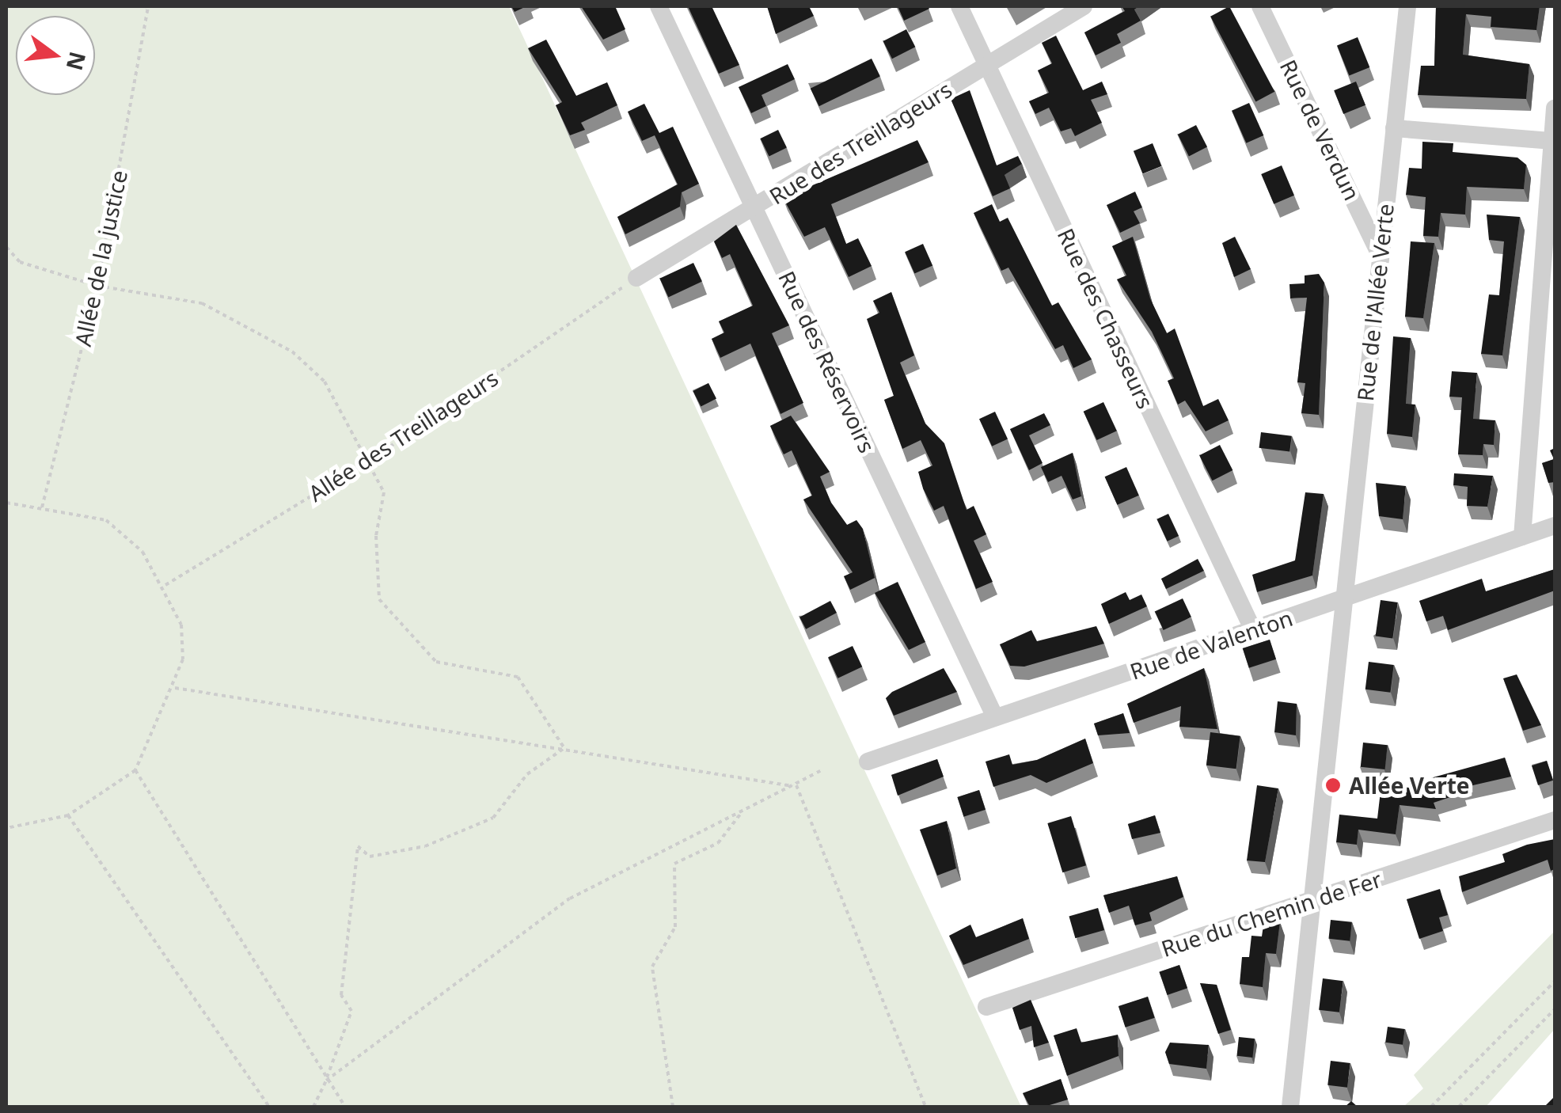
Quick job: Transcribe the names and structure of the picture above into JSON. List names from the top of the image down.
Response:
{
  "streets": {
    "street": [
      "Rue de Verdun",
      "Rue des Treillageurs",
      "Rue de l'Allée Verte",
      "Rue des Chasseurs",
      "Rue des Réservoirs",
      "Rue de Valenton",
      "Rue du Chemin de Fer"
    ],
    "path": ["Allée de la justice", "Allée des Treillageurs"]
  },
  "crossings": [
    ["Rue de Verdun", "Rue de l'Allée Verte"],
    ["Rue des Treillageurs", "Rue des Chasseurs"],
    ["Rue des Treillageurs", "Rue des Réservoirs"],
    ["Rue des Treillageurs", "Allée des Treillageurs"],
    ["Rue de l'Allée Verte", "Rue de Valenton"],
    ["Rue des Chasseurs", "Rue de Valenton"],
    ["Rue des Réservoirs", "Rue de Valenton"]
  ],
  "places": ["Allée Verte"],
  "north": "right"
}
